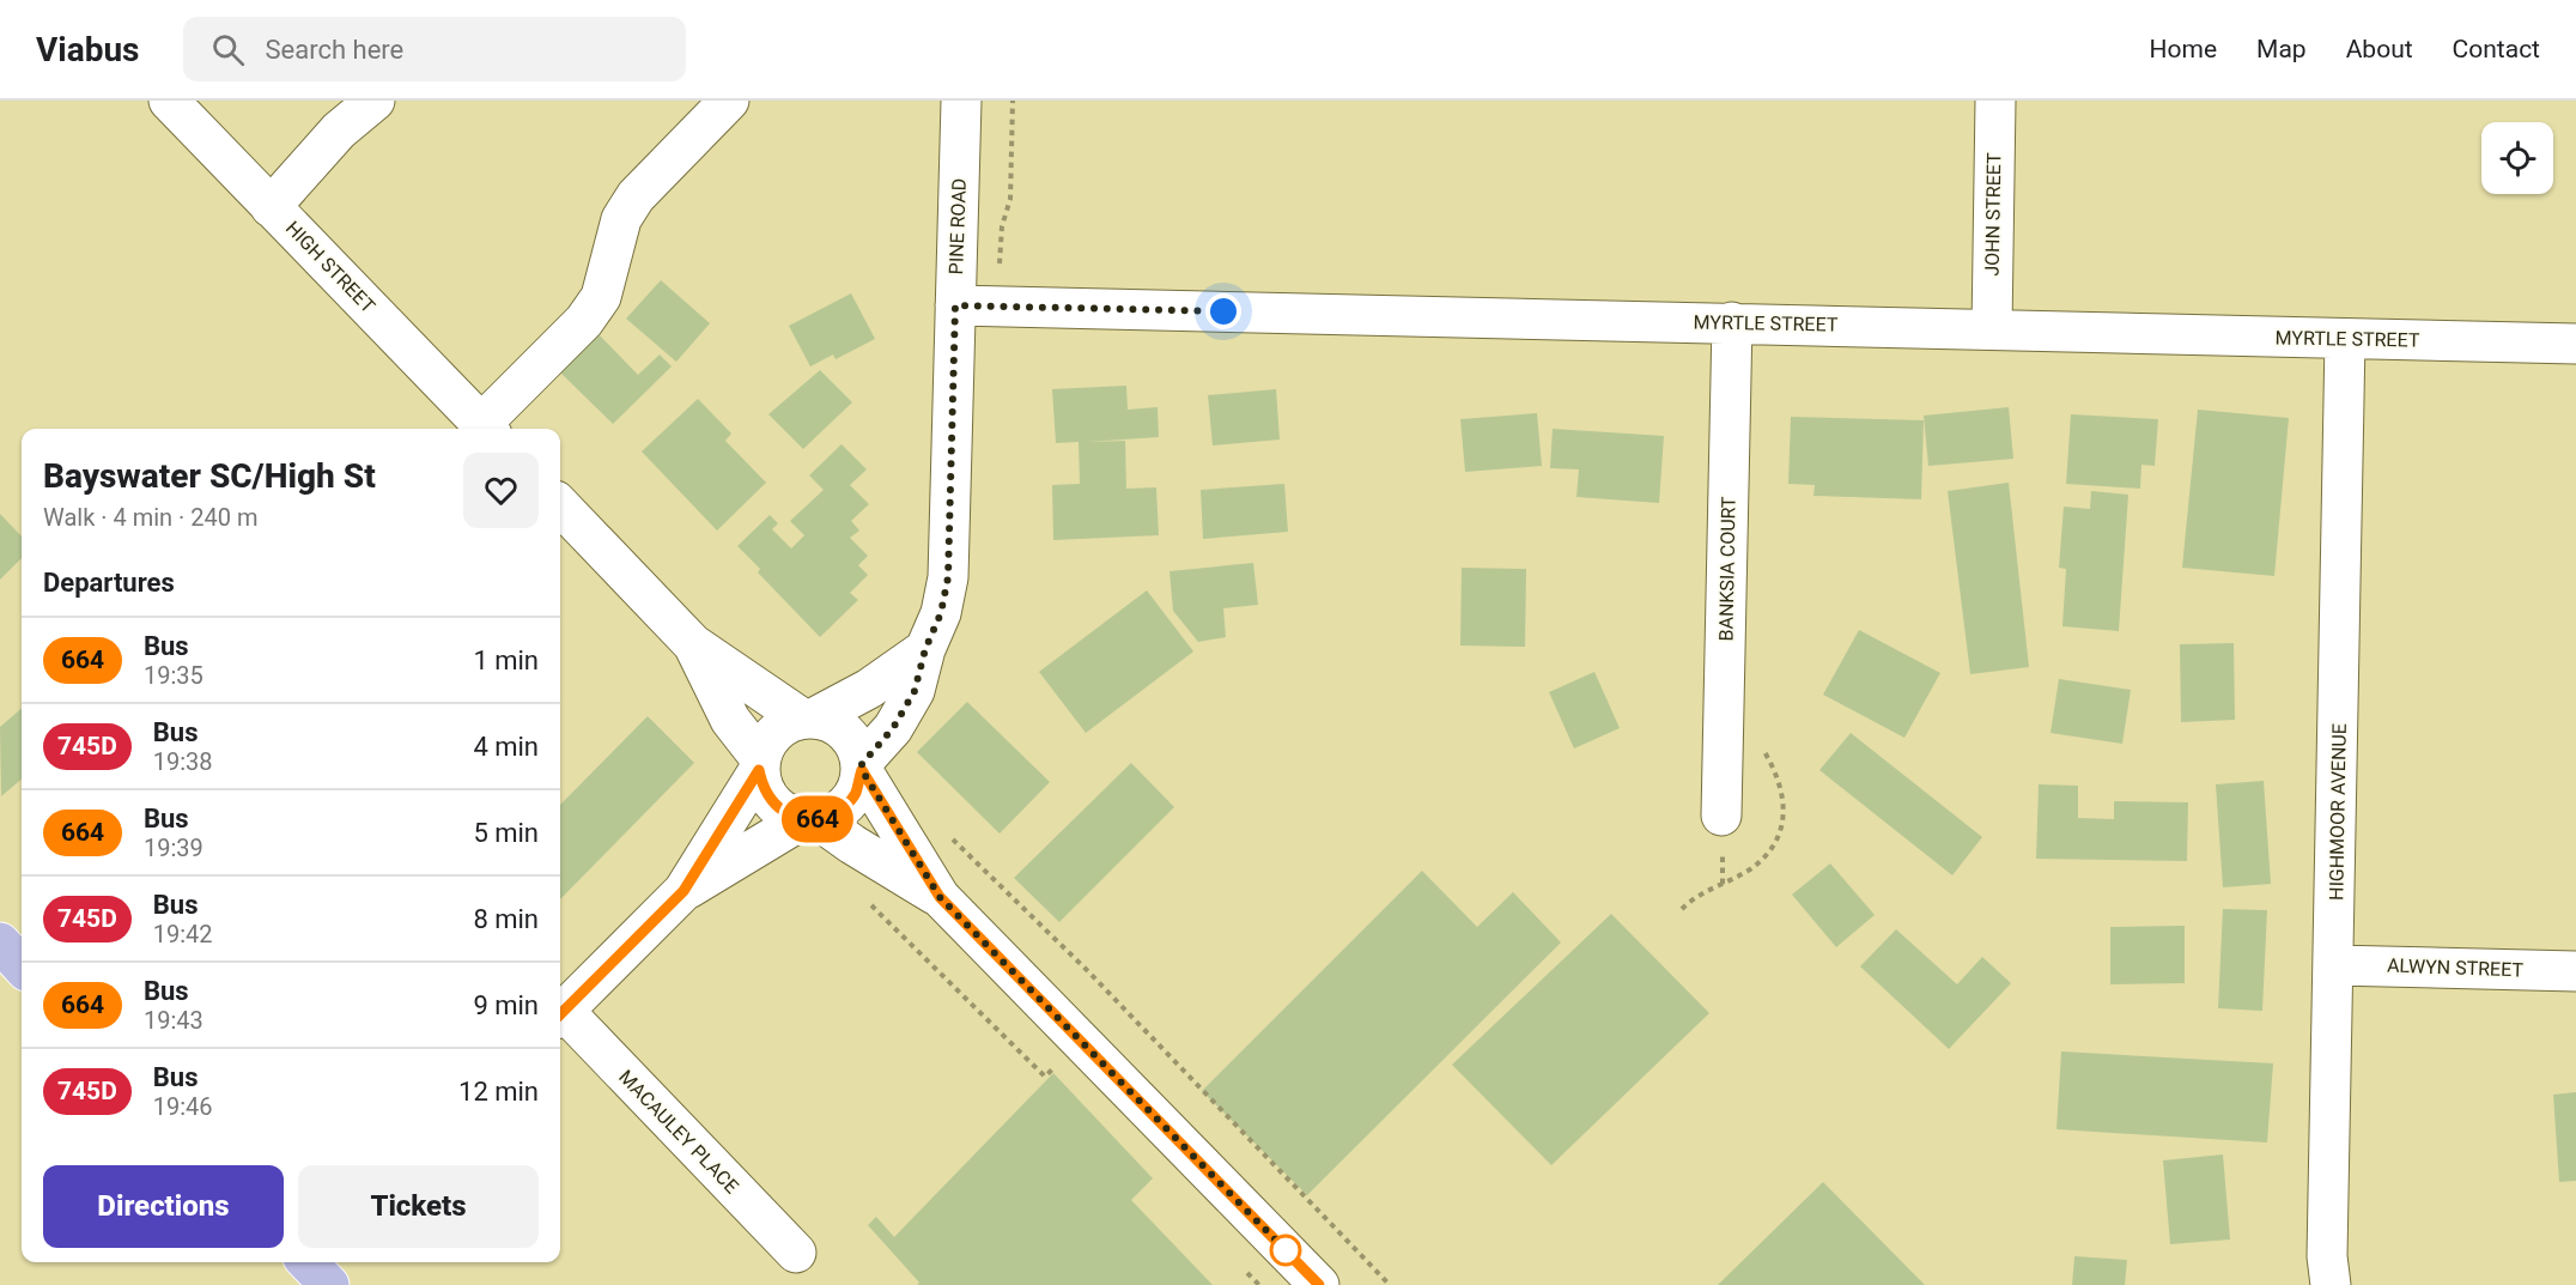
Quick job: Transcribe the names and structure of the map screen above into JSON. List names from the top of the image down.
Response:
{
  "streets": {
    "street": [
      "JOHN STREET",
      "PINE ROAD",
      "HIGH STREET",
      "MYRTLE STREET",
      "BANKSIA COURT",
      "HIGHMOOR AVENUE",
      "ALWYN STREET",
      "MACAULEY PLACE"
    ]
  },
  "crossings": [
    ["JOHN STREET", "MYRTLE STREET"],
    ["PINE ROAD", "MYRTLE STREET"],
    ["MYRTLE STREET", "BANKSIA COURT"],
    ["MYRTLE STREET", "HIGHMOOR AVENUE"],
    ["HIGHMOOR AVENUE", "ALWYN STREET"]
  ],
  "lines": ["bus line 664"],
  "page": {
    "header": "Viabus",
    "search": "Search here",
    "nav": [
      "Home",
      "Map",
      "About",
      "Contact"
    ],
    "on_map": "664",
    "heading": [
      ["Bayswater SC/High St", "Walk · 4 min · 240 m"],
      "Departures"
    ],
    "list": [
      {
        "mark": "664",
        "name": "Bus",
        "note": "19:35",
        "value": "1 min"
      },
      {
        "mark": "745D",
        "name": "Bus",
        "note": "19:38",
        "value": "4 min"
      },
      {
        "mark": "664",
        "name": "Bus",
        "note": "19:39",
        "value": "5 min"
      },
      {
        "mark": "745D",
        "name": "Bus",
        "note": "19:42",
        "value": "8 min"
      },
      {
        "mark": "664",
        "name": "Bus",
        "note": "19:43",
        "value": "9 min"
      },
      {
        "mark": "745D",
        "name": "Bus",
        "note": "19:46",
        "value": "12 min"
      }
    ],
    "buttons": ["Directions", "Tickets"]
  }
}
